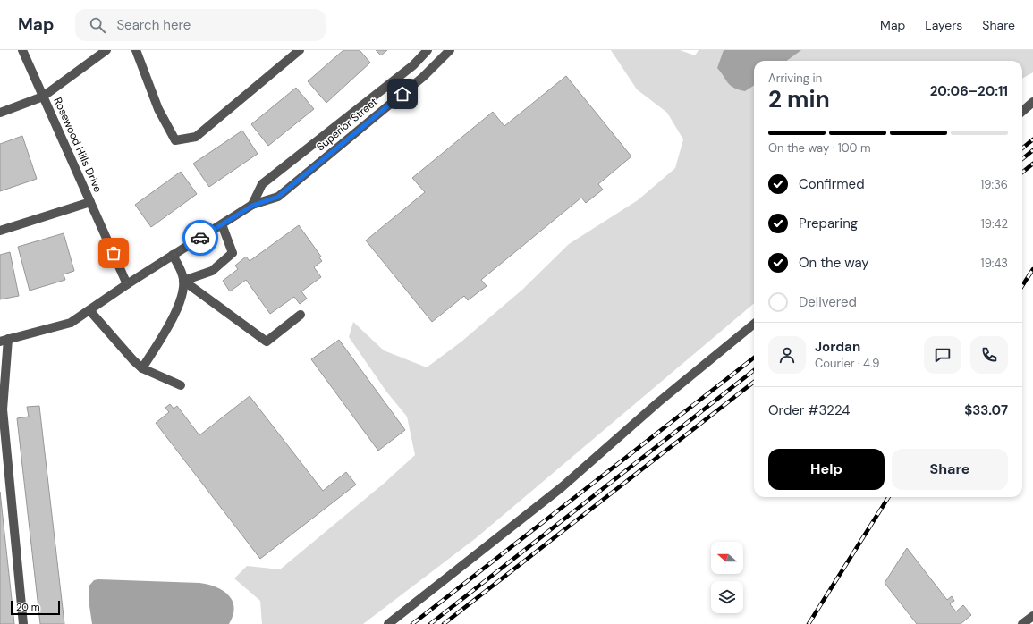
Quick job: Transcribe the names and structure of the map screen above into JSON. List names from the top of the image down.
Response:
{
  "streets": {
    "street": ["Superior Street", "Rosewood Hills Drive"]
  },
  "crossings": [
    ["Superior Street", "Rosewood Hills Drive"]
  ],
  "scale_bar": "20 m",
  "north": "left",
  "page": {
    "header": "Map",
    "search": "Search here",
    "nav": ["Map", "Layers", "Share"],
    "heading": ["2 min", "Arriving in", "20:06–20:11"],
    "panel": [
      "Jordan",
      "Courier · 4.9",
      "Order #3224",
      "$33.07"
    ],
    "bar": "On the way · 100 m",
    "list": [
      ["Confirmed", "19:36"],
      ["Preparing", "19:42"],
      ["On the way", "19:43"],
      "Delivered"
    ],
    "buttons": ["Help", "Share"],
    "scale": "20 m"
  }
}
